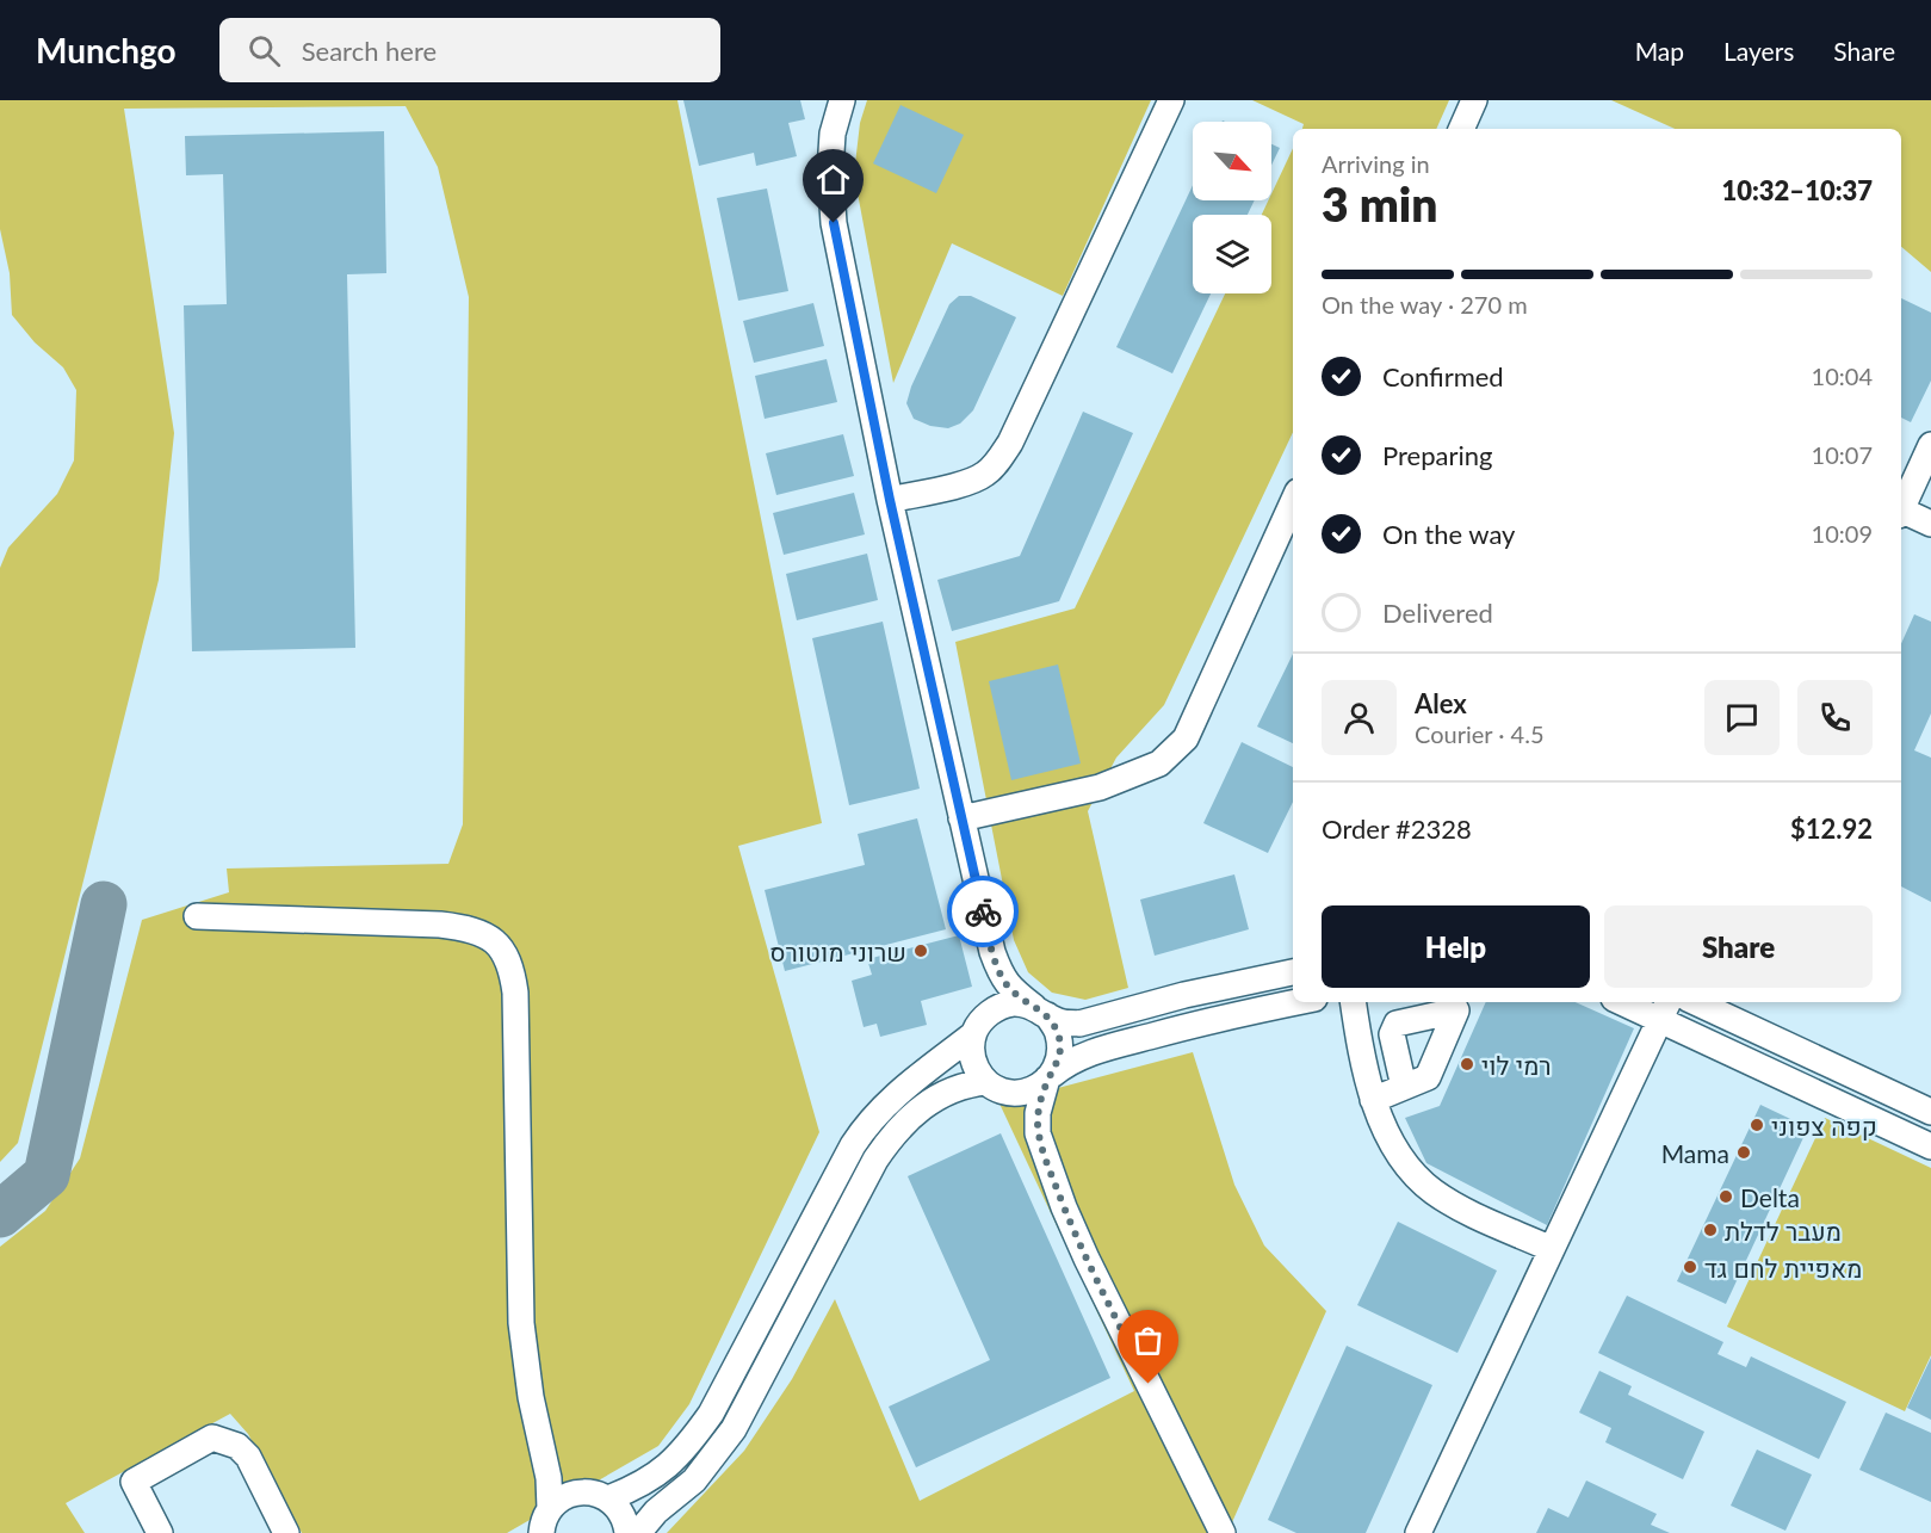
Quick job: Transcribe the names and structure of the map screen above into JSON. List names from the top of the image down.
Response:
{
  "places": [
    "שרוני מוטורס",
    "רמי לוי",
    "קפה צפוני",
    "Mama",
    "Delta",
    "מעבר לדלת",
    "מאפיית לחם גד"
  ],
  "north": "bottom right",
  "page": {
    "header": "Munchgo",
    "search": "Search here",
    "nav": ["Map", "Layers", "Share"],
    "heading": ["3 min", "Arriving in", "10:32–10:37"],
    "panel": [
      "Alex",
      "Courier · 4.5",
      "Order #2328",
      "$12.92"
    ],
    "bar": "On the way · 270 m",
    "list": [
      ["Confirmed", "10:04"],
      ["Preparing", "10:07"],
      ["On the way", "10:09"],
      "Delivered"
    ],
    "buttons": ["Help", "Share"]
  }
}
